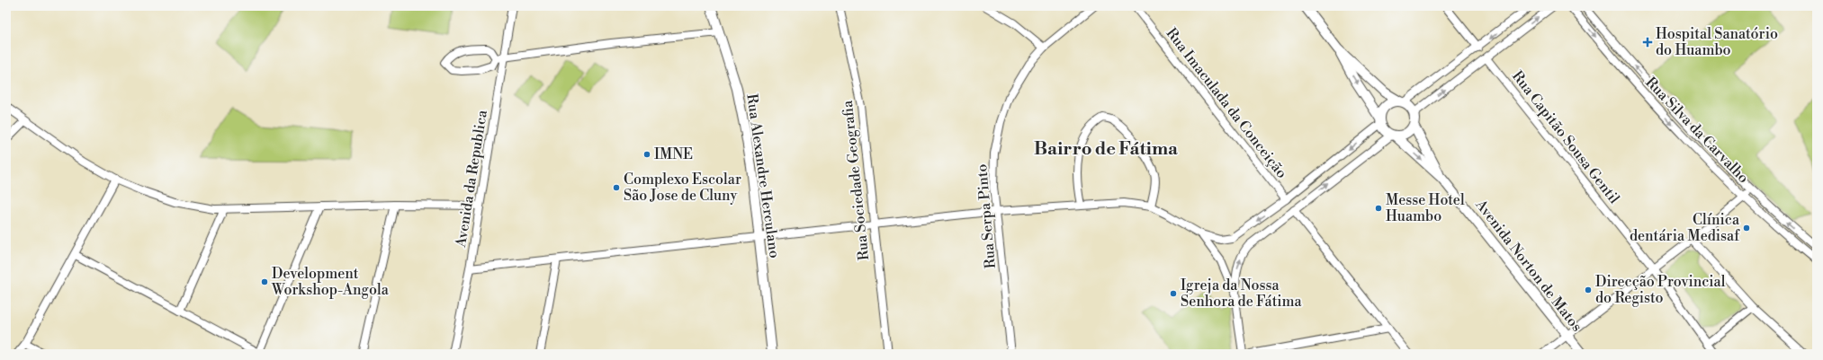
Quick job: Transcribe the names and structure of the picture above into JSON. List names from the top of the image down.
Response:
{
  "streets": {
    "main road": ["Rua Alexandre Herculano", "Avenida Norton de Matos"],
    "street": [
      "Rua Imaculada da Conceição",
      "Rua Silva da Carvalho",
      "Rua Capitão Sousa Gentil",
      "Avenida da Republica",
      "Rua Sociedade Geografia",
      "Rua Serpa Pinto"
    ]
  },
  "districts": ["Bairro de Fátima"],
  "places": {
    "health": ["Hospital Sanatório do Huambo"],
    "other": [
      "IMNE",
      "Complexo Escolar São Jose de Cluny",
      "Messe Hotel Huambo",
      "Clínica dentária Medisaf",
      "Development Workshop-Angola",
      "Direcção Provincial do Registo",
      "Igreja da Nossa Senhora de Fátima"
    ]
  }
}
